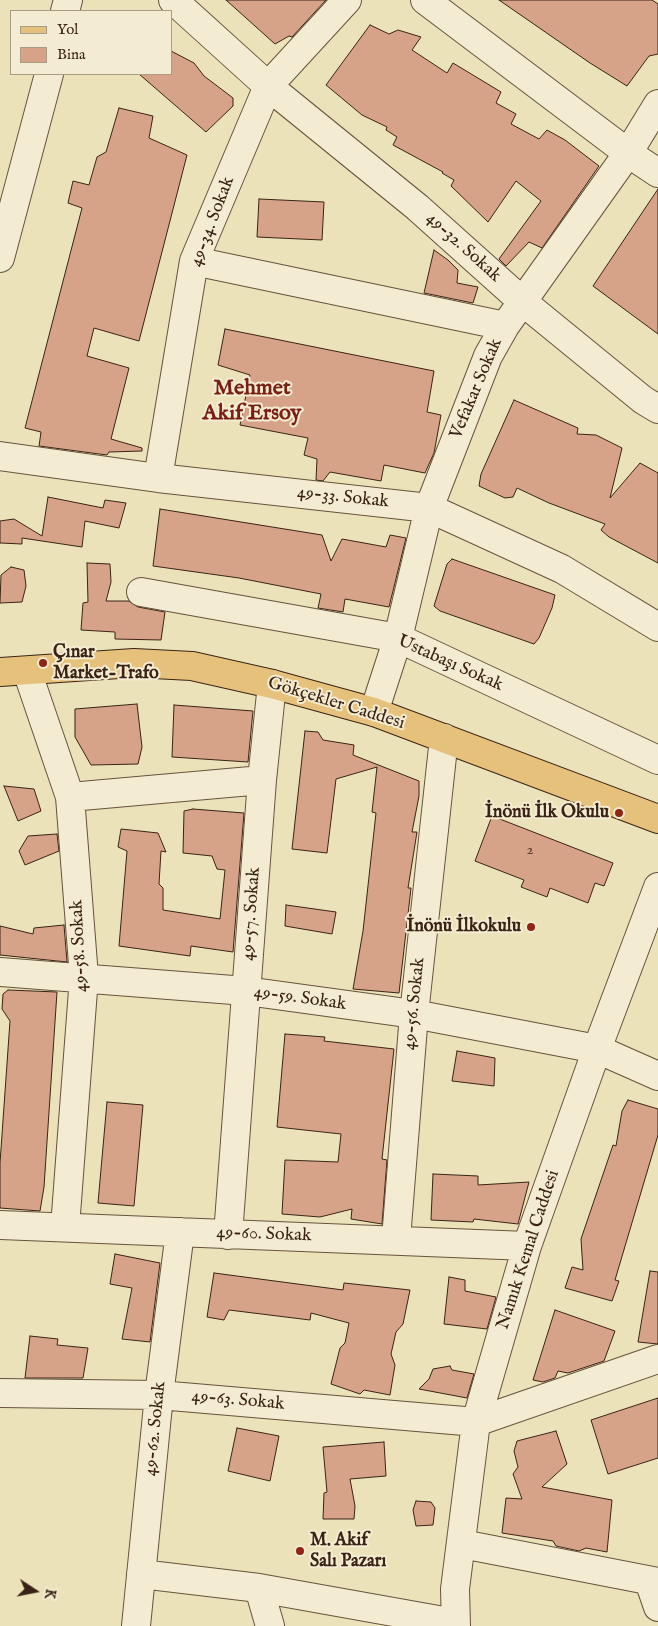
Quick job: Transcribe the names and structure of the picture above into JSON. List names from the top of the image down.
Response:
{
  "streets": {
    "main road": ["Gökçekler Caddesi"],
    "street": [
      "49-34. Sokak",
      "49-32. Sokak",
      "Vefakar Sokak",
      "49-33. Sokak",
      "Ustabaşı Sokak",
      "49-57. Sokak",
      "49-58. Sokak",
      "49-59. Sokak",
      "49-56. Sokak",
      "49-60. Sokak",
      "Namık Kemal Caddesi",
      "49-63. Sokak",
      "49-62. Sokak"
    ]
  },
  "crossings": [
    ["49-34. Sokak", "49-32. Sokak"],
    ["49-34. Sokak", "49-33. Sokak"],
    ["49-32. Sokak", "Vefakar Sokak"],
    ["Vefakar Sokak", "49-33. Sokak"],
    ["Vefakar Sokak", "Ustabaşı Sokak"],
    ["Vefakar Sokak", "Gökçekler Caddesi"],
    ["Gökçekler Caddesi", "49-57. Sokak"],
    ["Gökçekler Caddesi", "49-58. Sokak"],
    ["Gökçekler Caddesi", "49-56. Sokak"],
    ["49-57. Sokak", "49-59. Sokak"],
    ["49-57. Sokak", "49-60. Sokak"],
    ["49-58. Sokak", "49-59. Sokak"],
    ["49-58. Sokak", "49-60. Sokak"],
    ["49-59. Sokak", "49-56. Sokak"],
    ["49-59. Sokak", "Namık Kemal Caddesi"],
    ["49-56. Sokak", "49-60. Sokak"],
    ["49-60. Sokak", "Namık Kemal Caddesi"],
    ["49-60. Sokak", "49-62. Sokak"],
    ["Namık Kemal Caddesi", "49-63. Sokak"],
    ["49-63. Sokak", "49-62. Sokak"]
  ],
  "districts": ["Mehmet Akif Ersoy"],
  "places": [
    "Çınar Market-Trafo",
    "İnönü İlk Okulu",
    "İnönü İlkokulu",
    "M. Akif Salı Pazarı"
  ],
  "house_numbers": ["2"],
  "legend": ["Yol", "Bina"],
  "north": "right"
}
